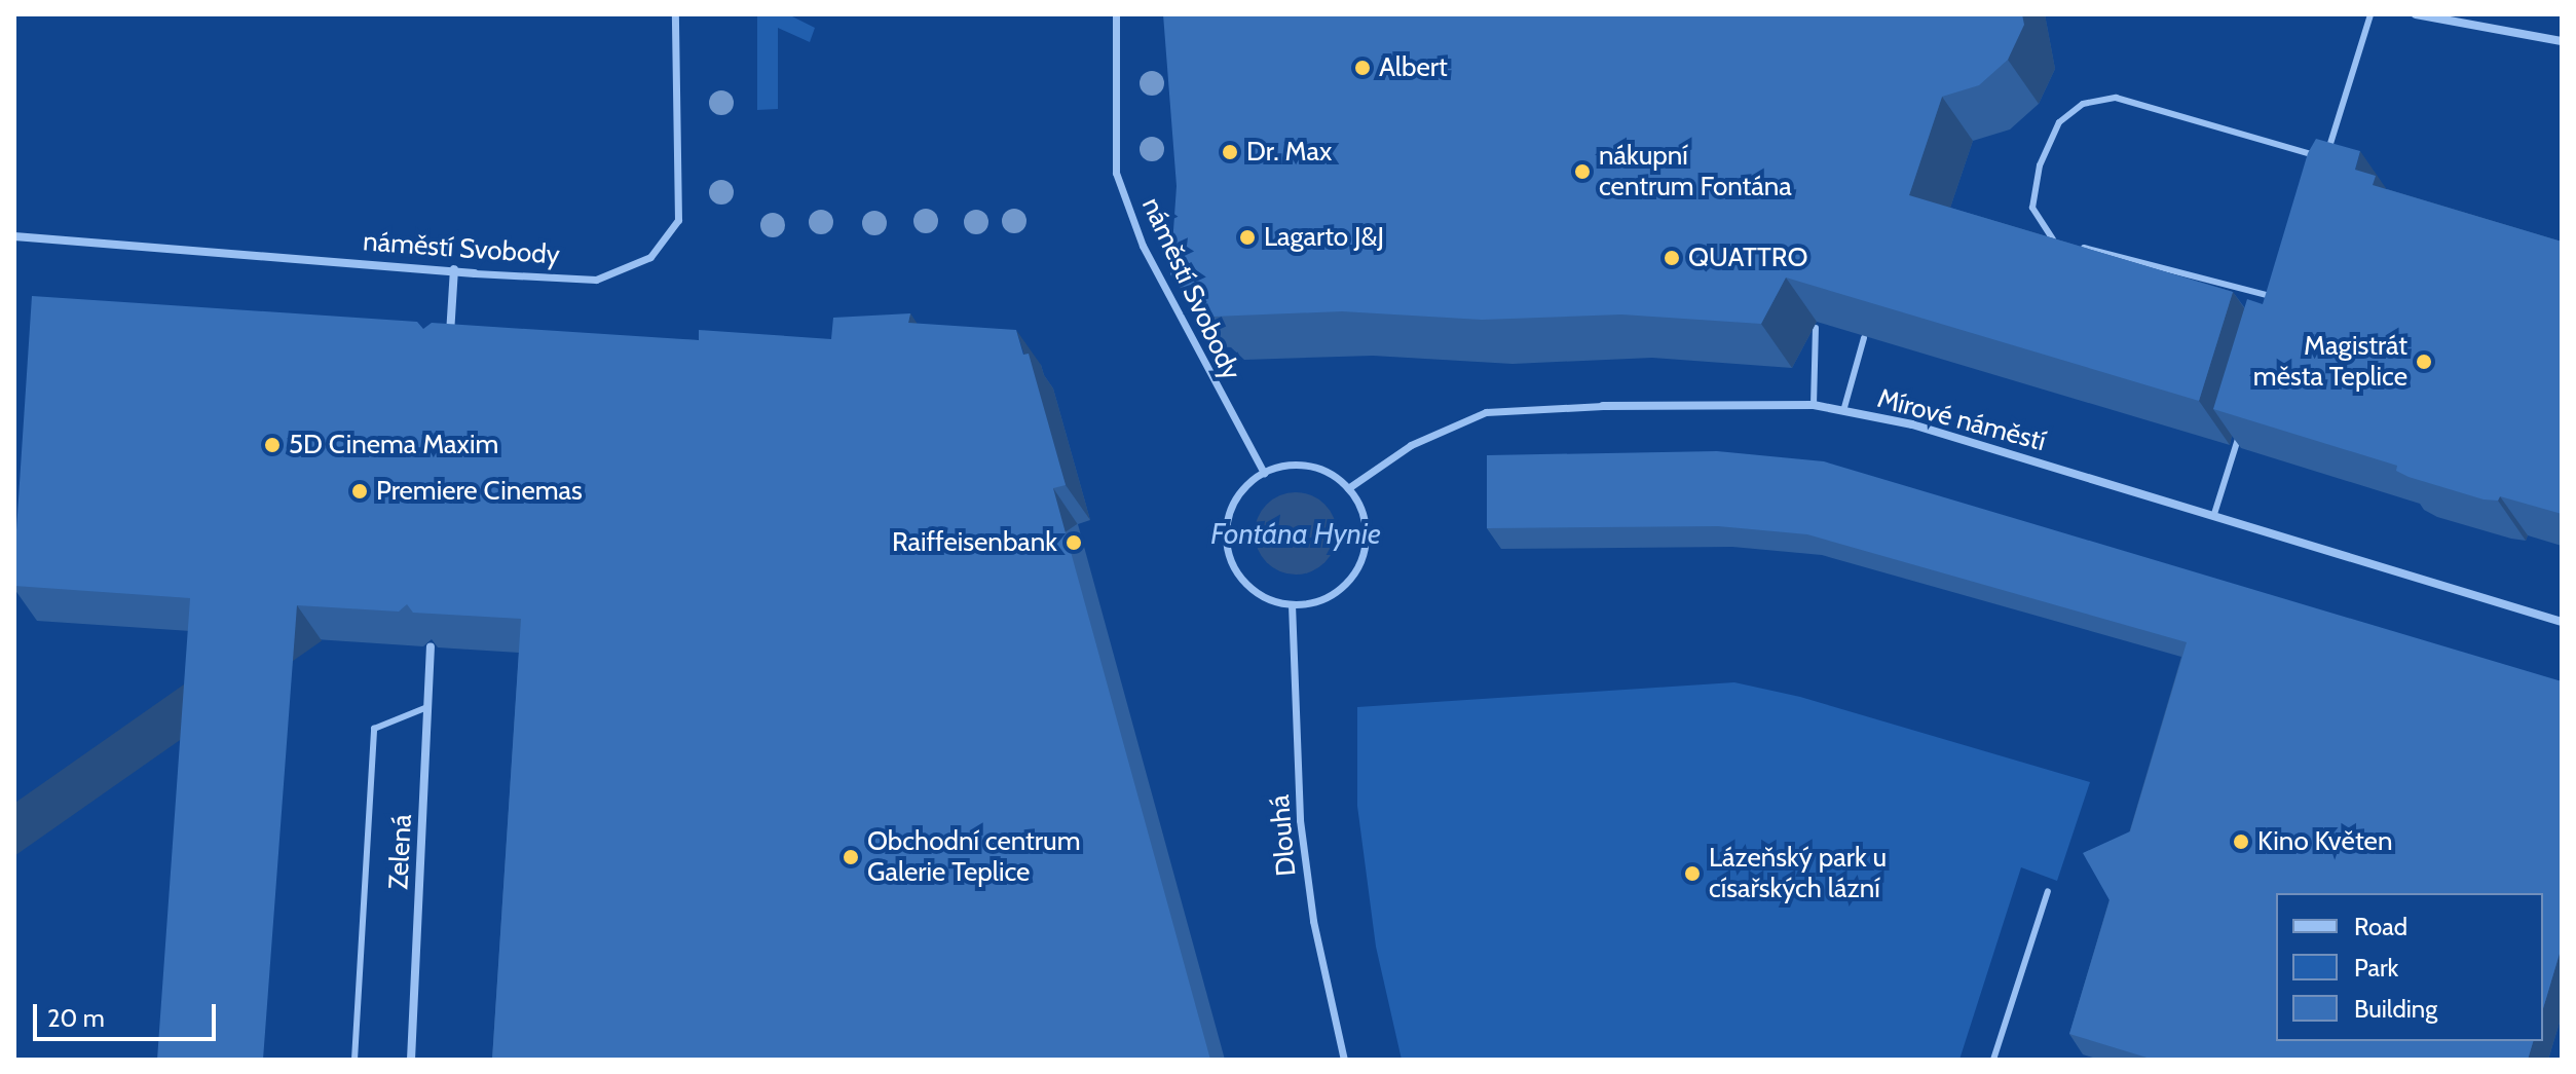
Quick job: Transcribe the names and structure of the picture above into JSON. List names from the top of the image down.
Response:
{
  "streets": {
    "street": [
      "náměstí Svobody",
      "Mírové náměstí",
      "Dlouhá",
      "Zelená"
    ]
  },
  "crossings": [
    ["náměstí Svobody", "Mírové náměstí"],
    ["náměstí Svobody", "Dlouhá"],
    ["Mírové náměstí", "Dlouhá"]
  ],
  "water": ["Fontána Hynie"],
  "places": [
    "Albert",
    "Dr. Max",
    "nákupní centrum Fontána",
    "Lagarto J&J",
    "QUATTRO",
    "Magistrát města Teplice",
    "5D Cinema Maxim",
    "Premiere Cinemas",
    "Raiffeisenbank",
    "Kino Květen",
    "Obchodní centrum Galerie Teplice",
    "Lázeňský park u císařských lázní"
  ],
  "legend": ["Road", "Park", "Building"],
  "scale_bar": "20 m"
}
